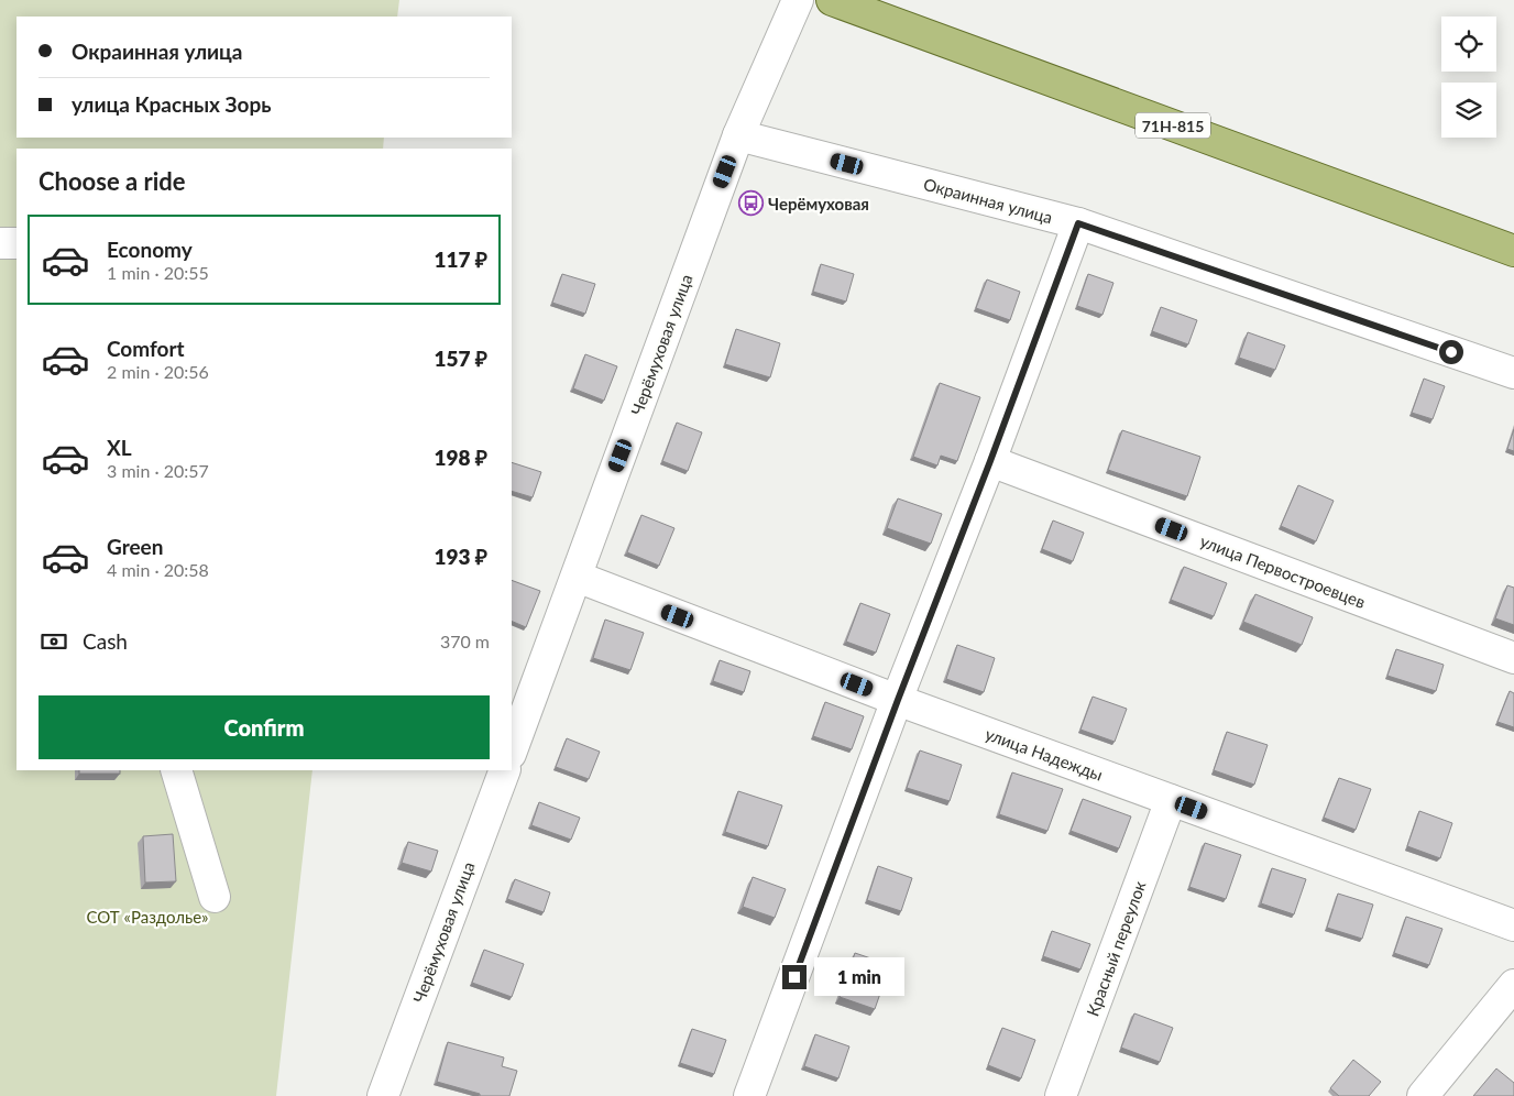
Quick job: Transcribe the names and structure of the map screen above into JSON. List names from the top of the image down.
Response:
{
  "streets": {
    "main road": ["71Н-815"],
    "street": [
      "Окраинная улица",
      "Черёмуховая улица",
      "улица Первостроевцев",
      "улица Надежды",
      "Красный переулок"
    ]
  },
  "crossings": [
    ["Окраинная улица", "Черёмуховая улица"],
    ["Черёмуховая улица", "улица Надежды"],
    ["улица Надежды", "Красный переулок"]
  ],
  "parks": ["СОТ «Раздолье»"],
  "places": {
    "bus stop": ["Черёмуховая"]
  },
  "page": {
    "banner": ["Окраинная улица", "улица Красных Зорь"],
    "heading": "Choose a ride",
    "list": [
      {
        "name": "Economy",
        "note": "1 min · 20:55",
        "value": "117 ₽"
      },
      {
        "name": "Comfort",
        "note": "2 min · 20:56",
        "value": "157 ₽"
      },
      {
        "name": "XL",
        "note": "3 min · 20:57",
        "value": "198 ₽"
      },
      {
        "name": "Green",
        "note": "4 min · 20:58",
        "value": "193 ₽"
      }
    ],
    "pay": ["Cash", "370 m"],
    "buttons": "Confirm",
    "bubble": "1 min"
  }
}
